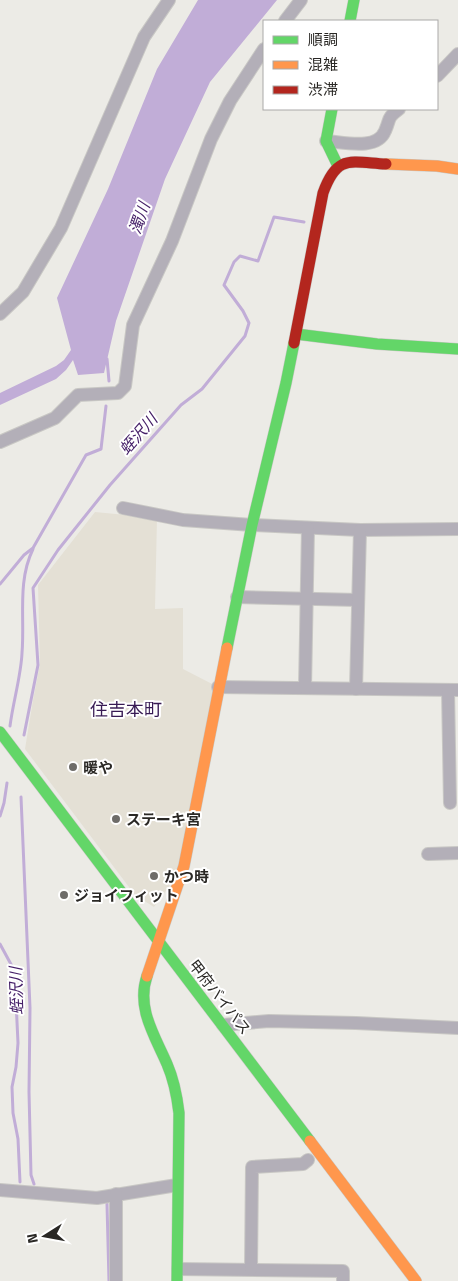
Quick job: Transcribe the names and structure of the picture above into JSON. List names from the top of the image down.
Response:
{
  "streets": {
    "main road": ["甲府バイパス"]
  },
  "districts": ["住吉本町"],
  "water": ["濁川", "蛭沢川"],
  "places": [
    "暖や",
    "ステーキ宮",
    "かつ時",
    "ジョイフィット"
  ],
  "legend": ["順調", "混雑", "渋滞"],
  "north": "left"
}
